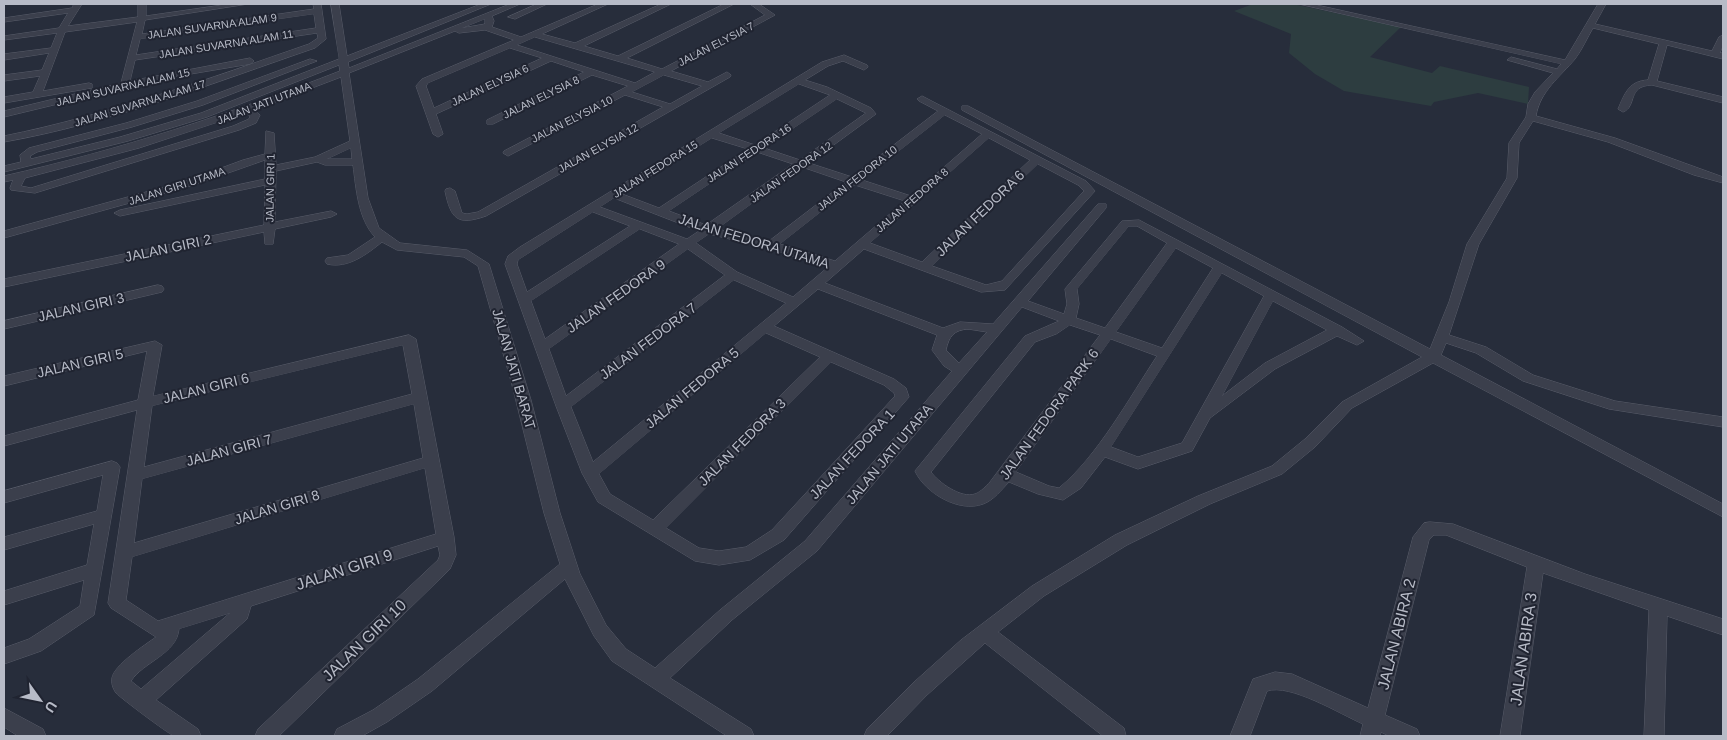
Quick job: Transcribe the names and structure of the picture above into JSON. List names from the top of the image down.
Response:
{
  "streets": {
    "street": [
      "JALAN SUVARNA ALAM 9",
      "JALAN SUVARNA ALAM 11",
      "JALAN ELYSIA 7",
      "JALAN ELYSIA 6",
      "JALAN SUVARNA ALAM 15",
      "JALAN ELYSIA 8",
      "JALAN SUVARNA ALAM 17",
      "JALAN JATI UTAMA",
      "JALAN ELYSIA 10",
      "JALAN ELYSIA 12",
      "JALAN FEDORA 16",
      "JALAN FEDORA 15",
      "JALAN FEDORA 12",
      "JALAN FEDORA 10",
      "JALAN GIRI UTAMA",
      "JALAN GIRI 1",
      "JALAN FEDORA 8",
      "JALAN FEDORA 6",
      "JALAN FEDORA UTAMA",
      "JALAN GIRI 2",
      "JALAN FEDORA 9",
      "JALAN GIRI 3",
      "JALAN FEDORA 7",
      "JALAN GIRI 5",
      "JALAN JATI BARAT",
      "JALAN GIRI 6",
      "JALAN FEDORA 5",
      "JALAN FEDORA PARK 6",
      "JALAN FEDORA 3",
      "JALAN GIRI 7",
      "JALAN FEDORA 1",
      "JALAN JATI UTARA",
      "JALAN GIRI 8",
      "JALAN GIRI 9",
      "JALAN ABIRA 2",
      "JALAN GIRI 10",
      "JALAN ABIRA 3"
    ]
  },
  "crossings": [
    ["JALAN ELYSIA 7", "JALAN ELYSIA 10"],
    ["JALAN SUVARNA ALAM 15", "JALAN SUVARNA ALAM 17"],
    ["JALAN FEDORA 16", "JALAN FEDORA 12"],
    ["JALAN FEDORA 16", "JALAN FEDORA UTAMA"],
    ["JALAN FEDORA 15", "JALAN FEDORA UTAMA"],
    ["JALAN FEDORA 12", "JALAN FEDORA UTAMA"],
    ["JALAN FEDORA 12", "JALAN FEDORA 9"],
    ["JALAN FEDORA 10", "JALAN FEDORA UTAMA"],
    ["JALAN GIRI UTAMA", "JALAN GIRI 1"],
    ["JALAN GIRI 1", "JALAN GIRI 2"],
    ["JALAN FEDORA 8", "JALAN FEDORA UTAMA"],
    ["JALAN FEDORA 8", "JALAN FEDORA 5"],
    ["JALAN FEDORA UTAMA", "JALAN FEDORA 9"],
    ["JALAN FEDORA UTAMA", "JALAN FEDORA 7"],
    ["JALAN FEDORA UTAMA", "JALAN FEDORA 5"],
    ["JALAN GIRI 5", "JALAN GIRI 6"],
    ["JALAN JATI BARAT", "JALAN JATI UTARA"],
    ["JALAN GIRI 6", "JALAN GIRI 10"],
    ["JALAN FEDORA 5", "JALAN FEDORA 1"],
    ["JALAN FEDORA 3", "JALAN FEDORA 1"],
    ["JALAN GIRI 7", "JALAN GIRI 10"],
    ["JALAN GIRI 8", "JALAN GIRI 10"],
    ["JALAN GIRI 9", "JALAN GIRI 10"],
    ["JALAN ABIRA 2", "JALAN ABIRA 3"]
  ],
  "north": "bottom right"
}
